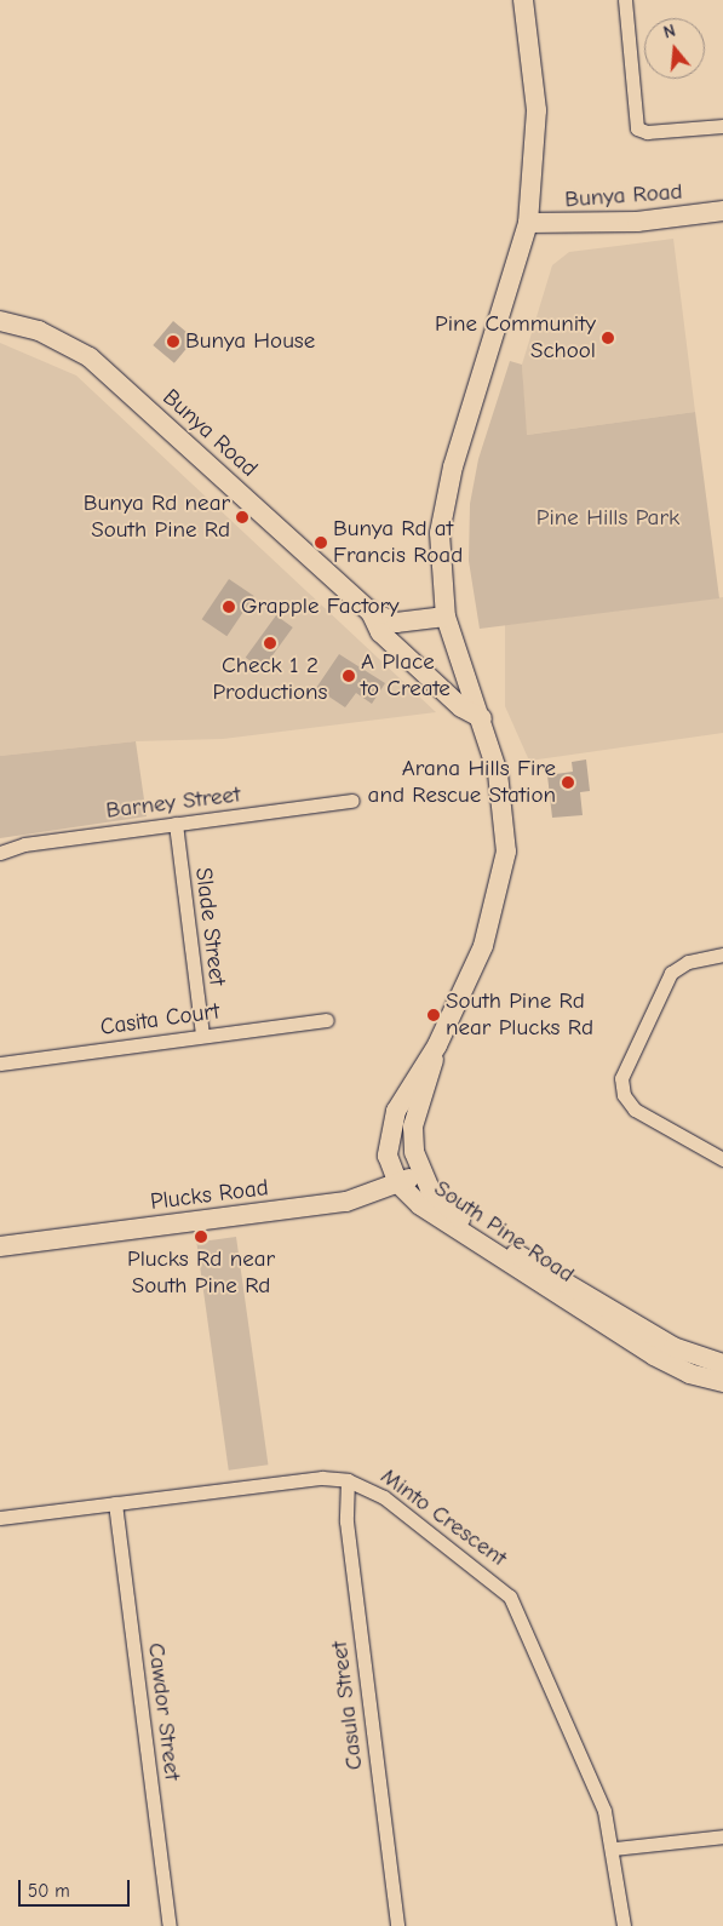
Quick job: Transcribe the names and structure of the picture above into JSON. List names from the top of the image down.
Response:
{
  "streets": {
    "street": [
      "Bunya Road",
      "Barney Street",
      "Slade Street",
      "Casita Court",
      "Plucks Road",
      "South Pine Road",
      "Minto Crescent",
      "Casula Street",
      "Cawdor Street"
    ]
  },
  "crossings": [
    ["Bunya Road", "South Pine Road"],
    ["Barney Street", "Slade Street"],
    ["Slade Street", "Casita Court"],
    ["Plucks Road", "South Pine Road"],
    ["Minto Crescent", "Casula Street"],
    ["Minto Crescent", "Cawdor Street"]
  ],
  "parks": ["Pine Hills Park"],
  "places": [
    "Pine Community School",
    "Bunya House",
    "Bunya Rd near South Pine Rd",
    "Bunya Rd at Francis Road",
    "Grapple Factory",
    "Check 1 2 Productions",
    "A Place to Create",
    "Arana Hills Fire and Rescue Station",
    "South Pine Rd near Plucks Rd",
    "Plucks Rd near South Pine Rd"
  ],
  "scale_bar": "50 m",
  "north": "top"
}
